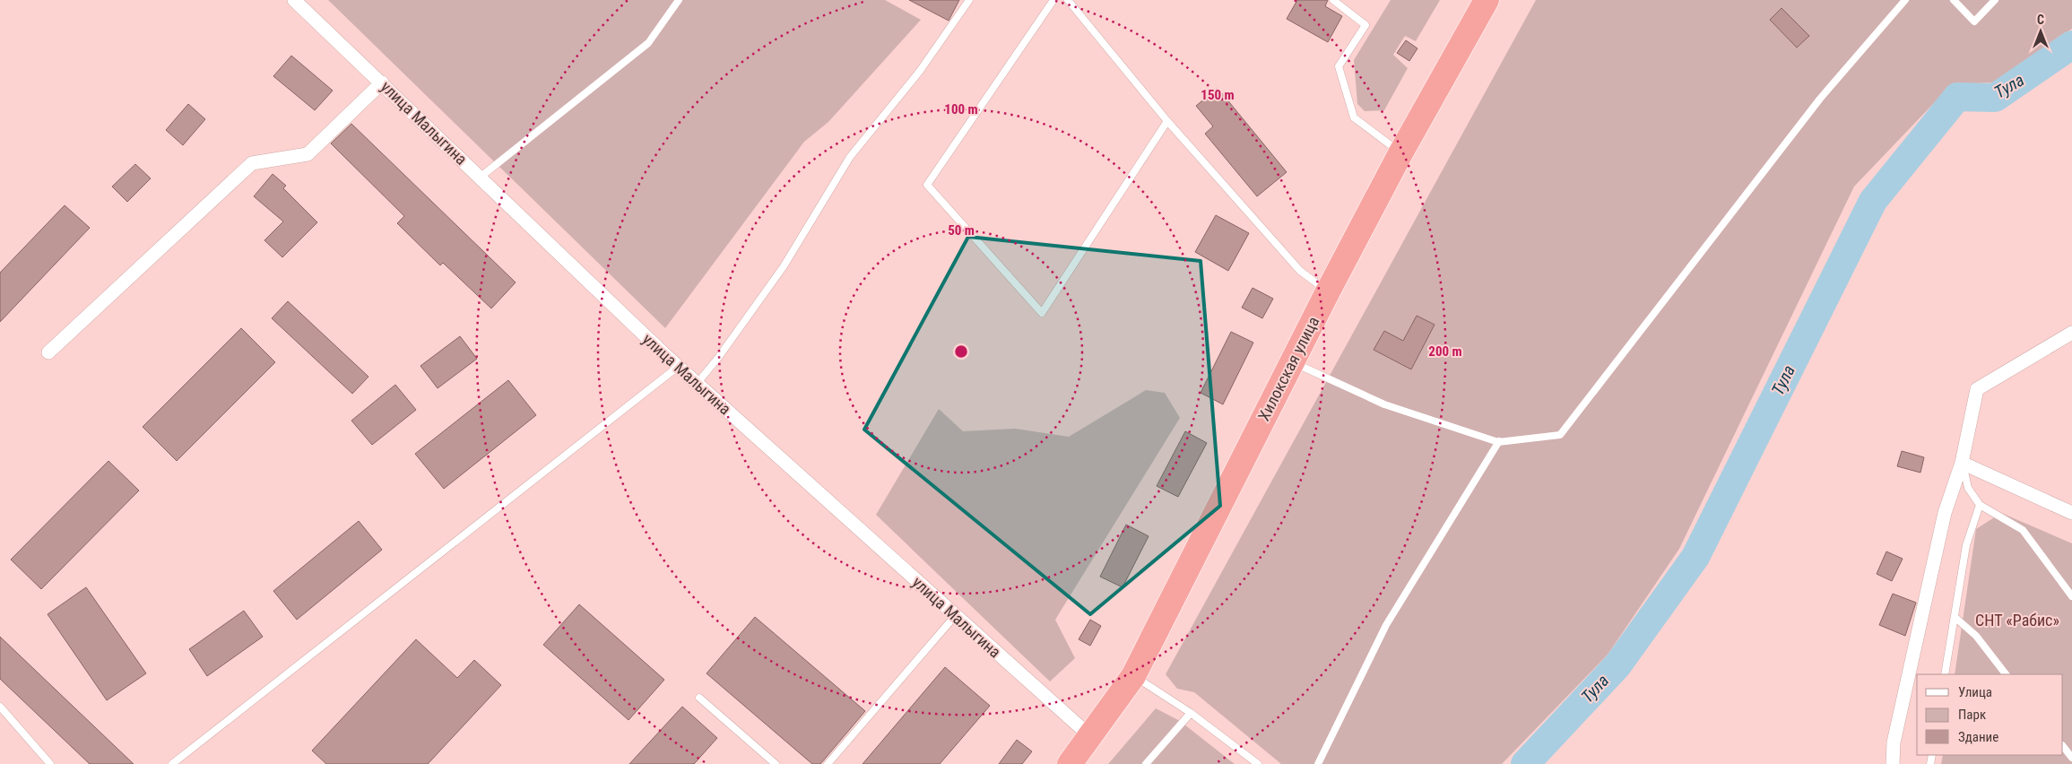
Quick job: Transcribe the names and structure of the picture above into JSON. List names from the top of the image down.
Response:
{
  "streets": {
    "highway": ["Хилокская улица"],
    "street": ["улица Малыгина"]
  },
  "crossings": [
    ["улица Малыгина", "Хилокская улица"]
  ],
  "water": ["Тула"],
  "parks": ["СНТ «Рабис»"],
  "legend": ["Улица", "Парк", "Здание"],
  "north": "top",
  "rings": [
    "150 m",
    "100 m",
    "50 m",
    "200 m"
  ]
}
